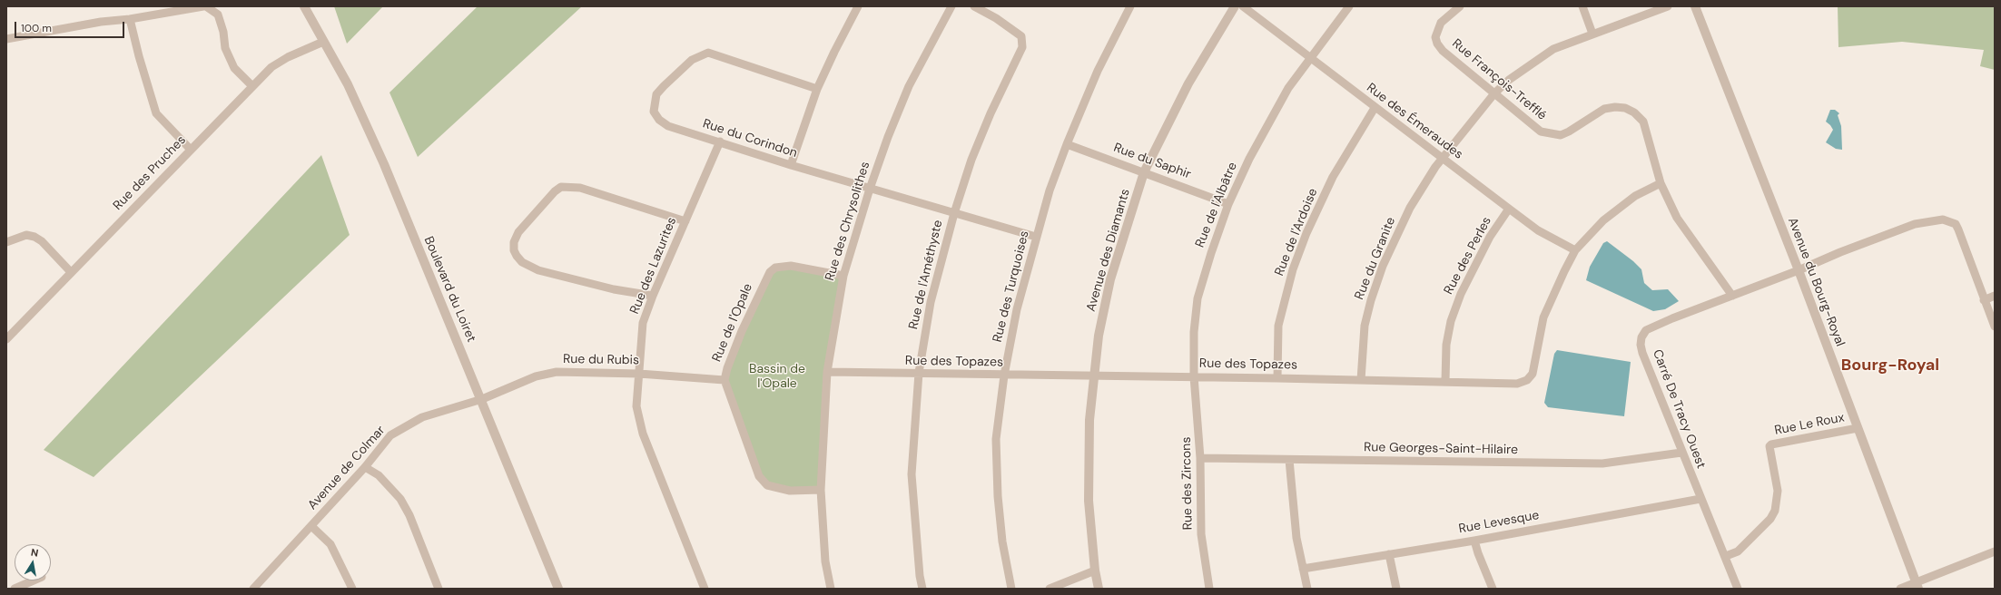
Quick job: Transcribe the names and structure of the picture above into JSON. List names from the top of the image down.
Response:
{
  "streets": {
    "street": [
      "Rue François-Trefflé",
      "Rue des Émeraudes",
      "Rue du Corindon",
      "Rue du Saphir",
      "Rue des Pruches",
      "Rue de l'Albâtre",
      "Rue des Chrysolithes",
      "Rue de l'Ardoise",
      "Avenue des Diamants",
      "Rue des Perles",
      "Rue du Granite",
      "Rue des Lazurites",
      "Rue de l'Améthyste",
      "Avenue du Bourg-Royal",
      "Rue des Turquoises",
      "Boulevard du Loiret",
      "Rue de l'Opale",
      "Rue du Rubis",
      "Rue des Topazes",
      "Carré De Tracy Ouest",
      "Rue Le Roux",
      "Rue Georges-Saint-Hilaire",
      "Avenue de Colmar",
      "Rue des Zircons",
      "Rue Levesque"
    ]
  },
  "crossings": [
    ["Rue François-Trefflé", "Rue du Granite"],
    ["Rue François-Trefflé", "Rue des Topazes"],
    ["Rue François-Trefflé", "Carré De Tracy Ouest"],
    ["Rue des Émeraudes", "Rue de l'Albâtre"],
    ["Rue des Émeraudes", "Rue de l'Ardoise"],
    ["Rue des Émeraudes", "Rue des Perles"],
    ["Rue des Émeraudes", "Rue du Granite"],
    ["Rue des Émeraudes", "Rue des Topazes"],
    ["Rue du Corindon", "Rue des Chrysolithes"],
    ["Rue du Corindon", "Rue des Lazurites"],
    ["Rue du Corindon", "Rue de l'Améthyste"],
    ["Rue du Corindon", "Rue des Turquoises"],
    ["Rue du Saphir", "Rue de l'Albâtre"],
    ["Rue du Saphir", "Avenue des Diamants"],
    ["Rue du Saphir", "Rue des Turquoises"],
    ["Rue des Pruches", "Boulevard du Loiret"],
    ["Rue de l'Albâtre", "Rue des Topazes"],
    ["Rue de l'Albâtre", "Rue des Zircons"],
    ["Rue des Chrysolithes", "Rue de l'Opale"],
    ["Rue des Chrysolithes", "Rue des Topazes"],
    ["Rue de l'Ardoise", "Rue des Topazes"],
    ["Avenue des Diamants", "Rue des Topazes"],
    ["Rue des Perles", "Rue des Topazes"],
    ["Rue du Granite", "Rue des Topazes"],
    ["Rue des Lazurites", "Rue du Rubis"],
    ["Rue de l'Améthyste", "Rue des Topazes"],
    ["Avenue du Bourg-Royal", "Carré De Tracy Ouest"],
    ["Avenue du Bourg-Royal", "Rue Le Roux"],
    ["Rue des Turquoises", "Rue des Topazes"],
    ["Boulevard du Loiret", "Rue du Rubis"],
    ["Boulevard du Loiret", "Avenue de Colmar"],
    ["Rue de l'Opale", "Rue du Rubis"],
    ["Rue du Rubis", "Avenue de Colmar"],
    ["Rue des Topazes", "Rue des Zircons"],
    ["Carré De Tracy Ouest", "Rue Le Roux"],
    ["Carré De Tracy Ouest", "Rue Georges-Saint-Hilaire"],
    ["Carré De Tracy Ouest", "Rue Levesque"],
    ["Rue Georges-Saint-Hilaire", "Rue des Zircons"]
  ],
  "districts": ["Bourg-Royal"],
  "parks": ["Bassin de l'Opale"],
  "scale_bar": "100 m",
  "north": "top"
}
